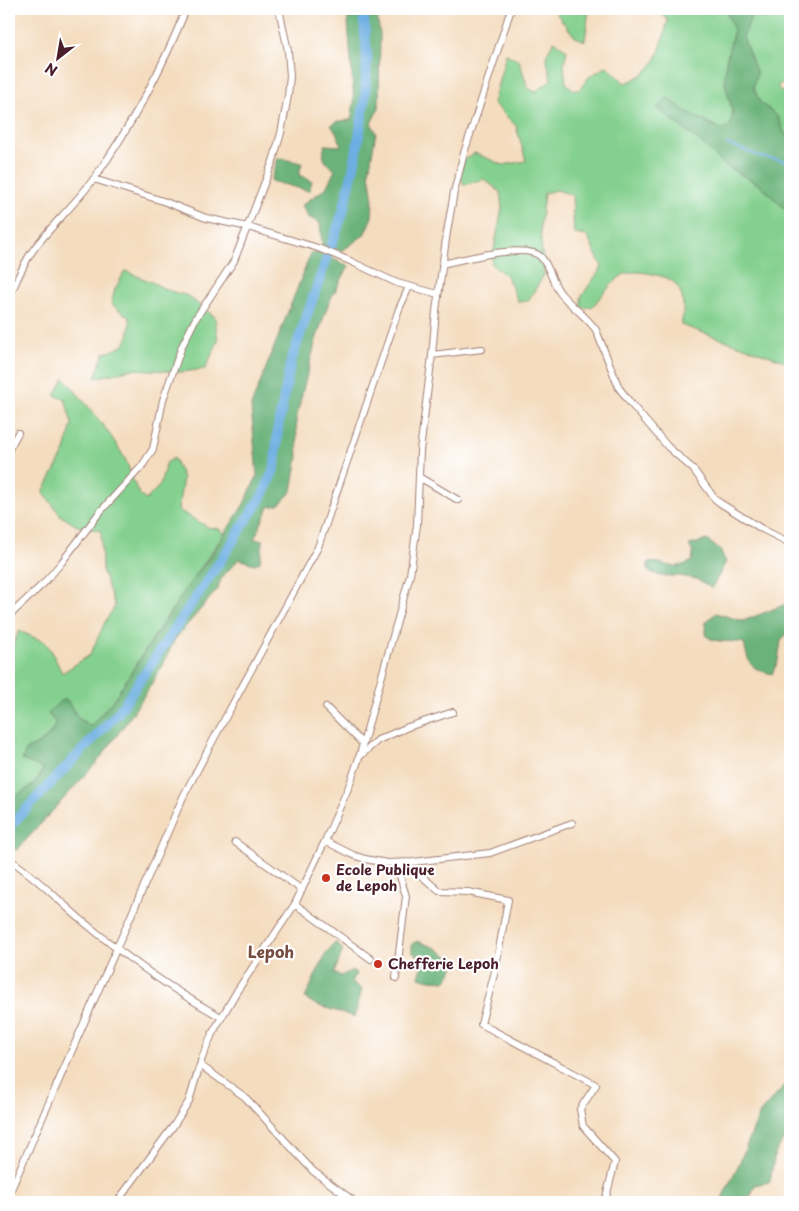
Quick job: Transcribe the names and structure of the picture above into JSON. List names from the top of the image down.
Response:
{
  "districts": ["Lepoh"],
  "places": ["Ecole Publique de Lepoh", "Chefferie Lepoh"],
  "north": "bottom left"
}
